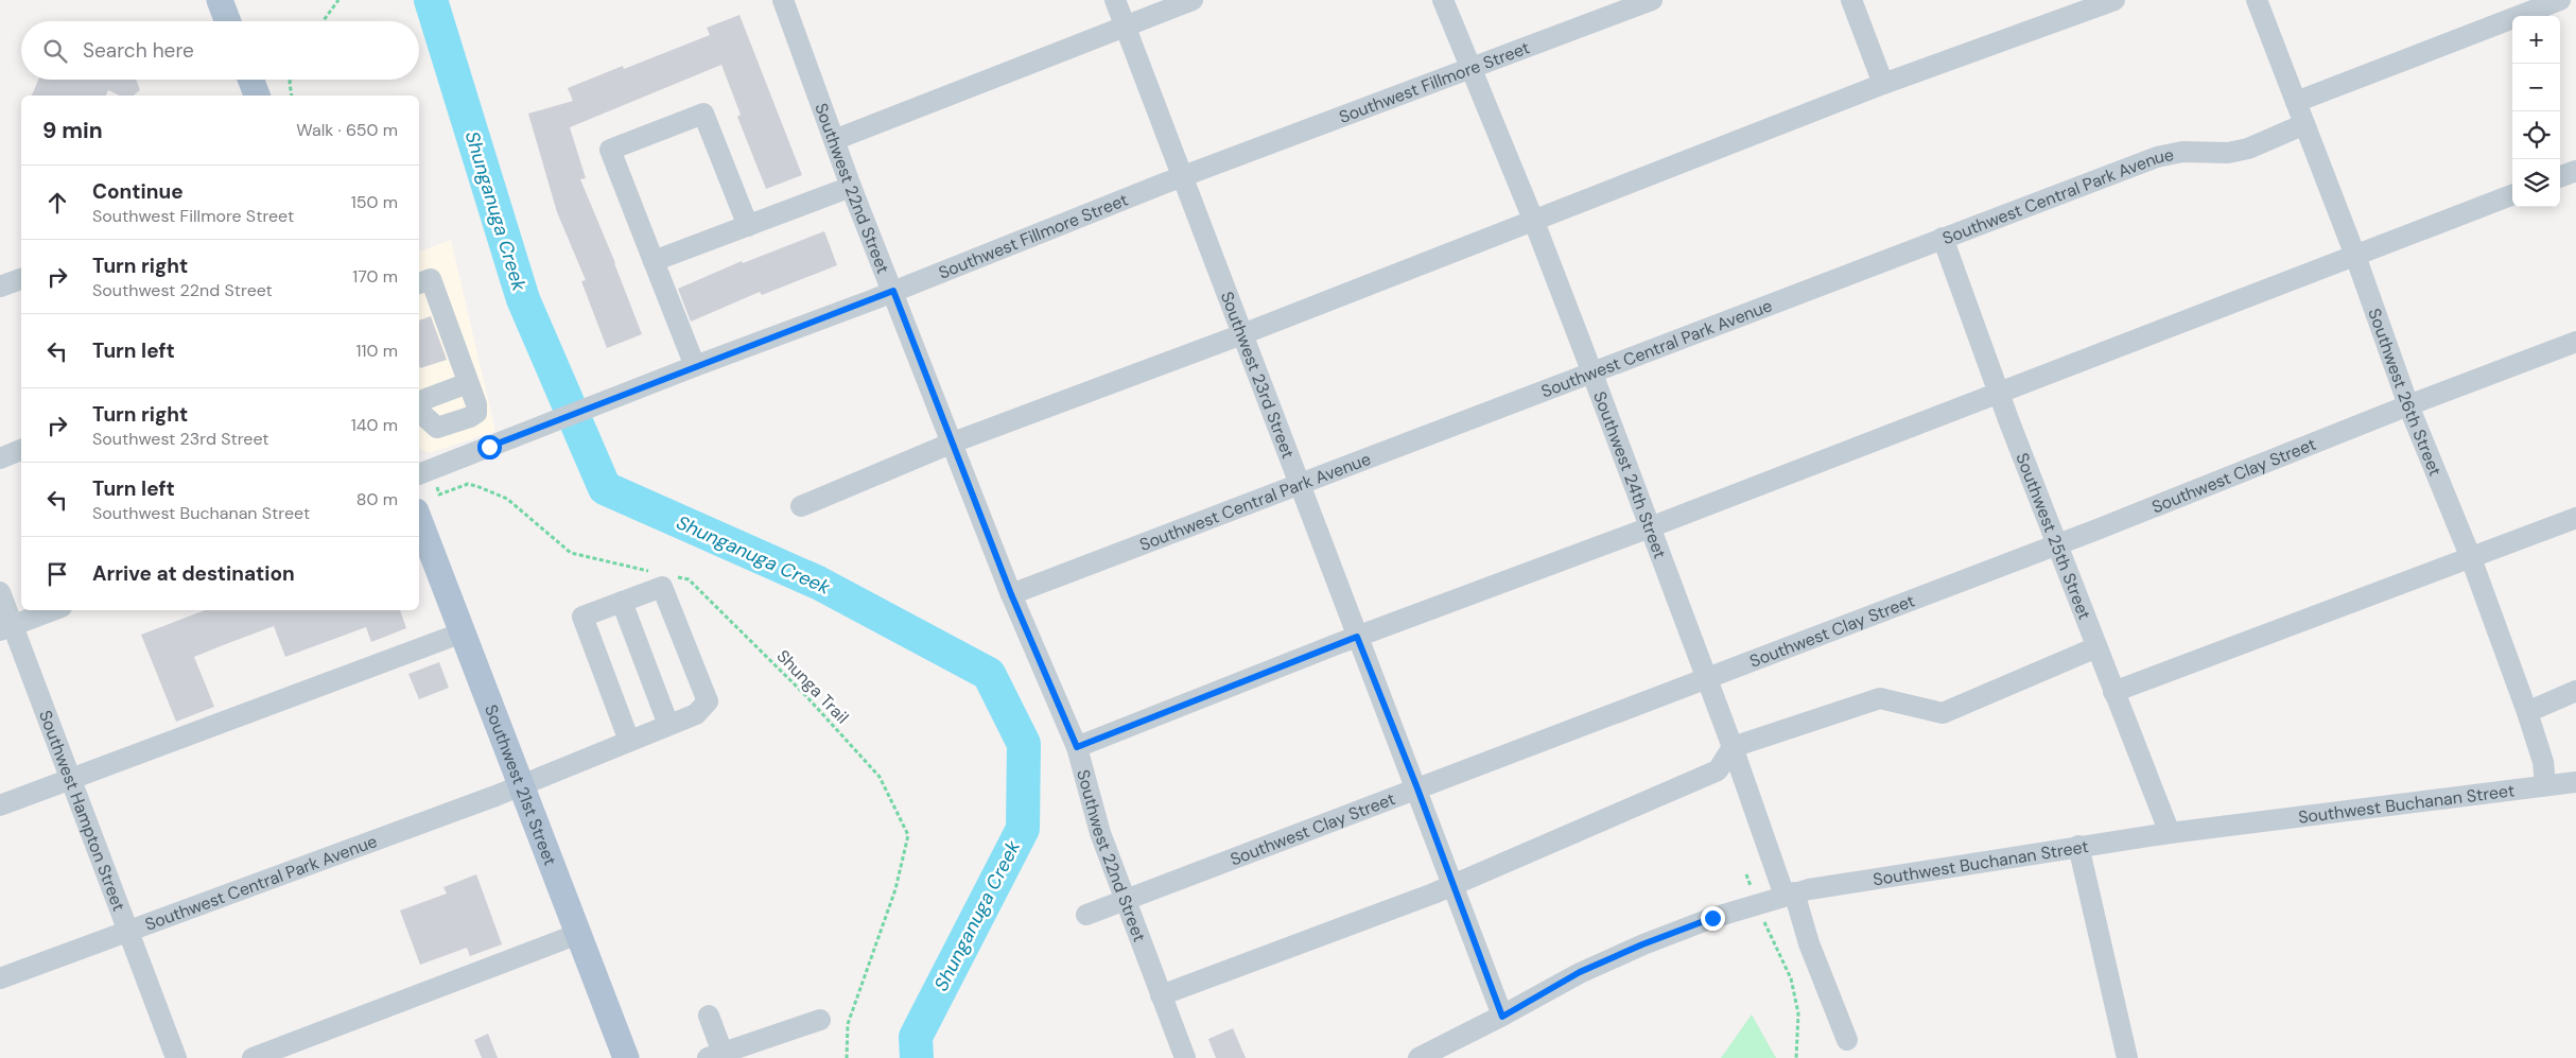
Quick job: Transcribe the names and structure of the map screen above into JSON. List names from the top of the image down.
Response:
{
  "streets": {
    "main road": ["Southwest 21st Street"],
    "street": [
      "Southwest Fillmore Street",
      "Southwest 22nd Street",
      "Southwest Central Park Avenue",
      "Southwest 23rd Street",
      "Southwest 26th Street",
      "Southwest 24th Street",
      "Southwest Clay Street",
      "Southwest 25th Street",
      "Southwest Buchanan Street",
      "Southwest Hampton Street"
    ],
    "path": ["Shunga Trail"]
  },
  "crossings": [
    ["Southwest Fillmore Street", "Southwest 22nd Street"],
    ["Southwest Fillmore Street", "Southwest 23rd Street"],
    ["Southwest Fillmore Street", "Southwest 24th Street"],
    ["Southwest 22nd Street", "Southwest Central Park Avenue"],
    ["Southwest 22nd Street", "Southwest Clay Street"],
    ["Southwest Central Park Avenue", "Southwest 23rd Street"],
    ["Southwest Central Park Avenue", "Southwest 26th Street"],
    ["Southwest Central Park Avenue", "Southwest 24th Street"],
    ["Southwest Central Park Avenue", "Southwest 25th Street"],
    ["Southwest Central Park Avenue", "Southwest 21st Street"],
    ["Southwest Central Park Avenue", "Southwest Hampton Street"],
    ["Southwest 23rd Street", "Southwest Clay Street"],
    ["Southwest 23rd Street", "Southwest Buchanan Street"],
    ["Southwest 26th Street", "Southwest Clay Street"],
    ["Southwest 26th Street", "Southwest Buchanan Street"],
    ["Southwest 24th Street", "Southwest Clay Street"],
    ["Southwest 24th Street", "Southwest Buchanan Street"],
    ["Southwest Clay Street", "Southwest 25th Street"],
    ["Southwest 25th Street", "Southwest Buchanan Street"]
  ],
  "water": ["Shunganuga Creek"],
  "page": {
    "map_buttons": ["+", "−"],
    "search": "Search here",
    "heading": ["9 min", "Walk · 650 m"],
    "list": [
      ["Continue", "Southwest Fillmore Street", "150 m"],
      ["Turn right", "Southwest 22nd Street", "170 m"],
      ["Turn left", "110 m"],
      ["Turn right", "Southwest 23rd Street", "140 m"],
      ["Turn left", "Southwest Buchanan Street", "80 m"],
      "Arrive at destination"
    ]
  }
}
